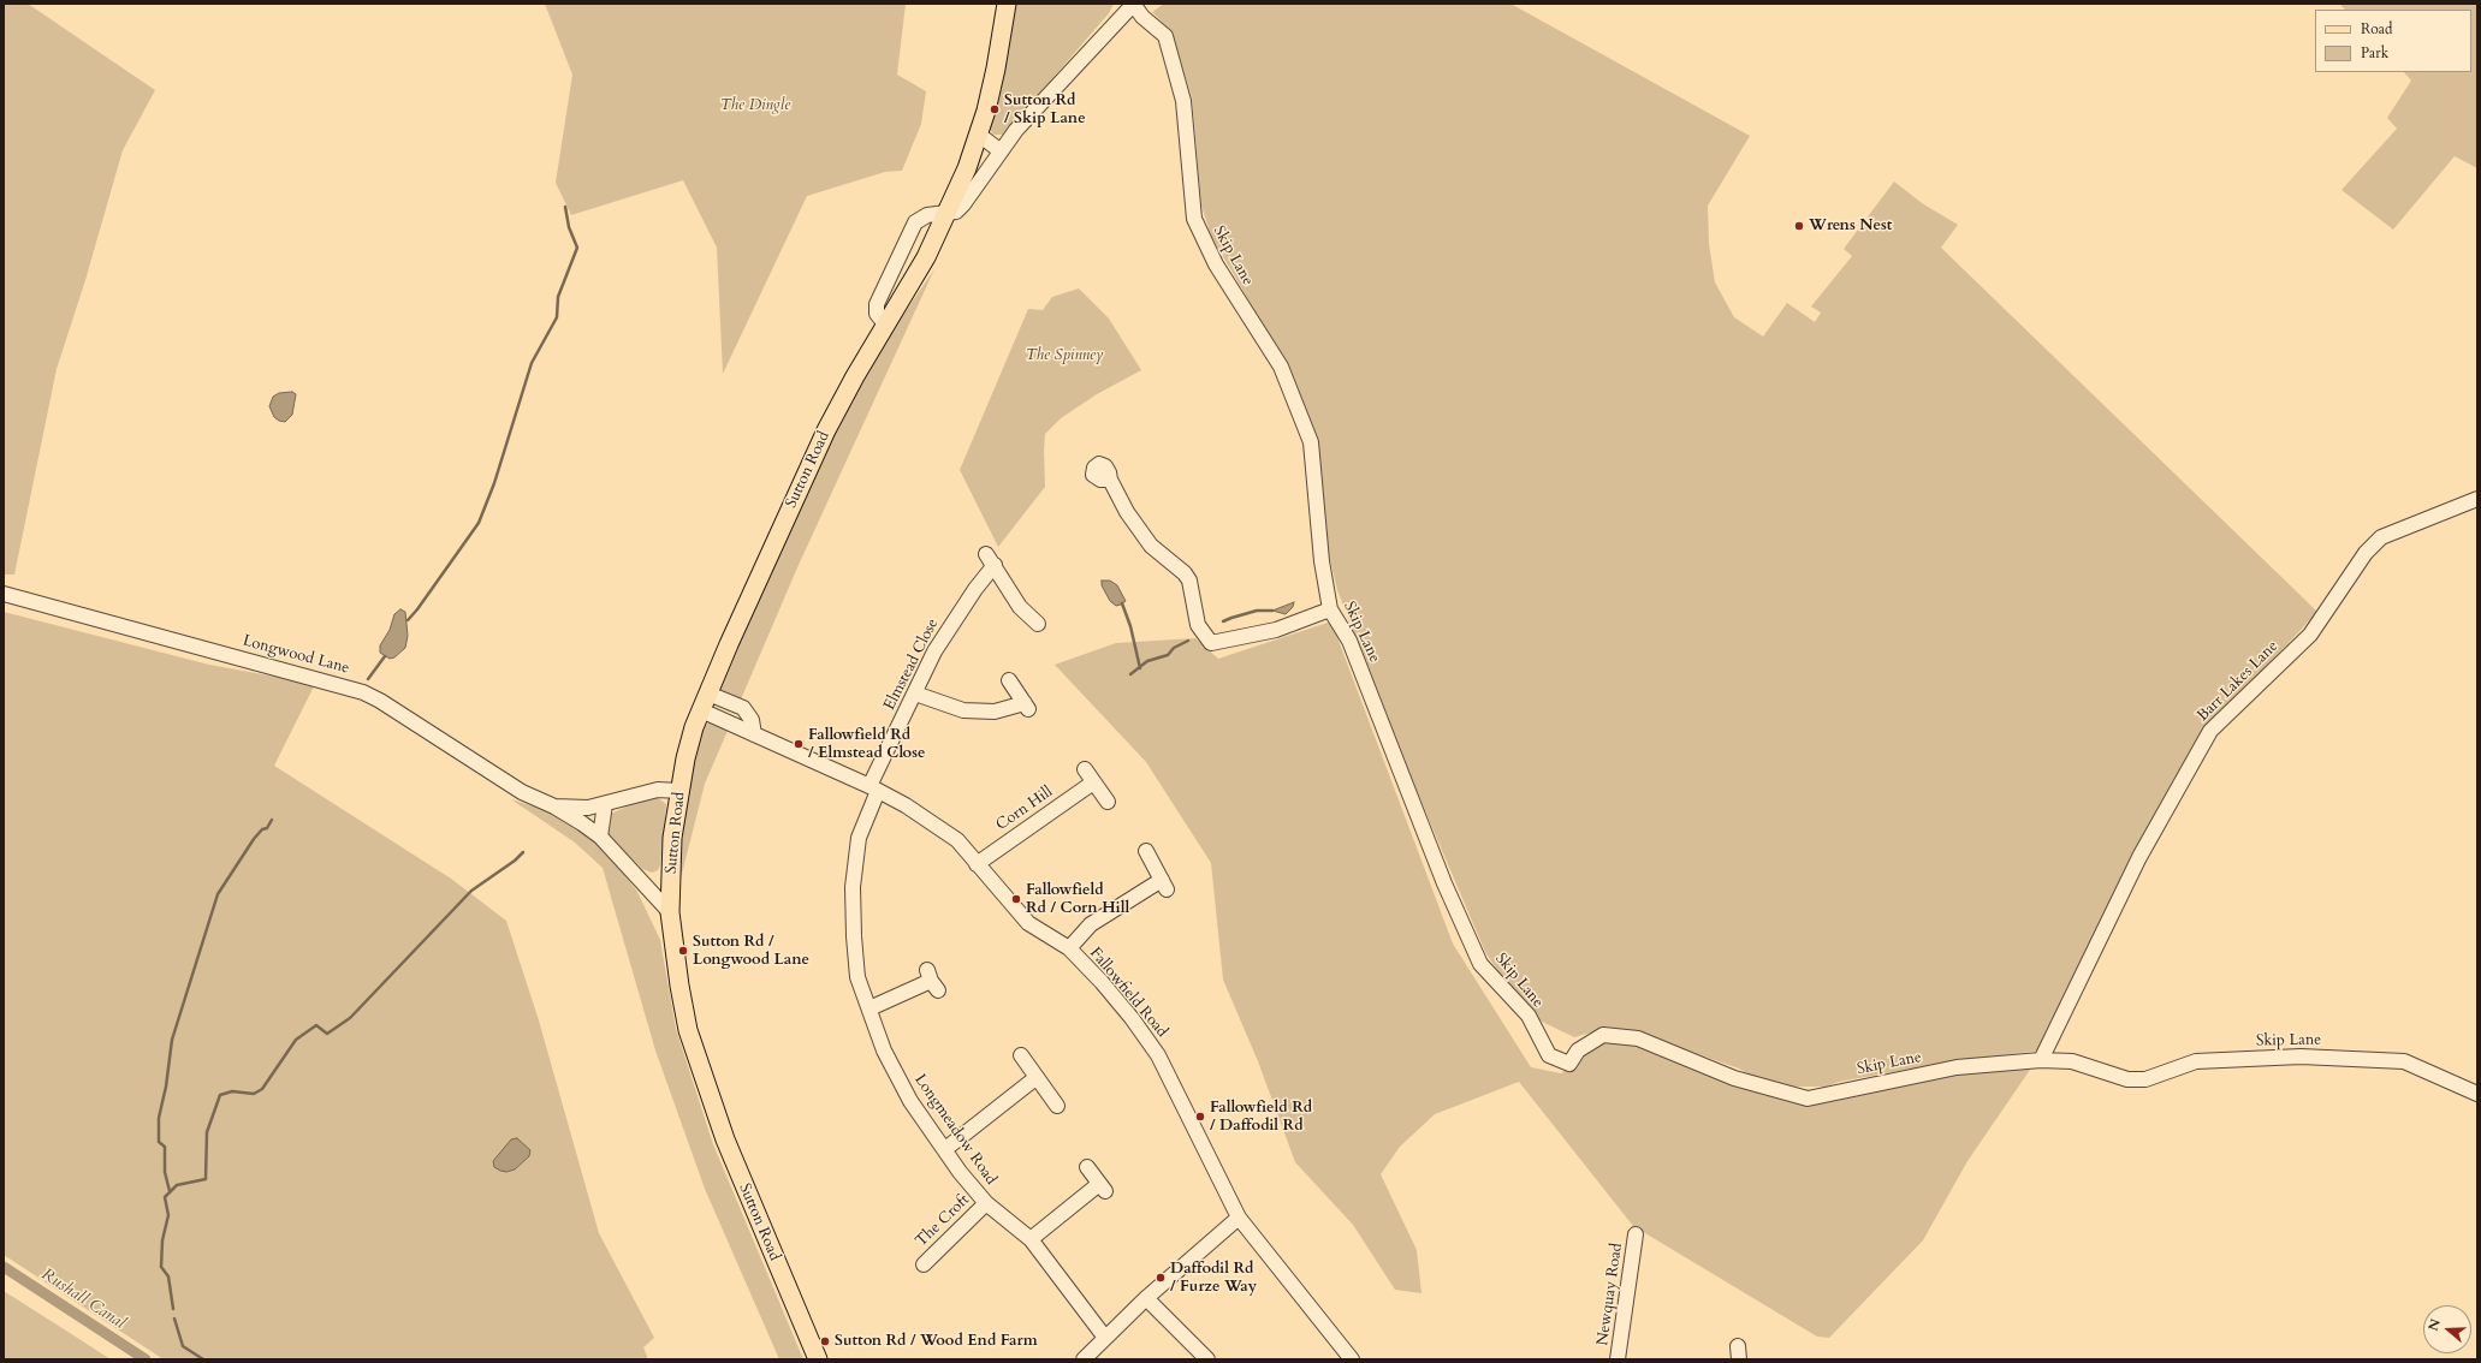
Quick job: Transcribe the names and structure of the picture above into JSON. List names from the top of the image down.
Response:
{
  "streets": {
    "main road": ["Sutton Road"],
    "street": [
      "Skip Lane",
      "Longwood Lane",
      "Elmstead Close",
      "Barr Lakes Lane",
      "Corn Hill",
      "Fallowfield Road",
      "Longmeadow Road",
      "The Croft",
      "Newquay Road"
    ]
  },
  "crossings": [
    ["Skip Lane", "Sutton Road"],
    ["Skip Lane", "Barr Lakes Lane"],
    ["Sutton Road", "Longwood Lane"],
    ["Sutton Road", "Fallowfield Road"],
    ["Elmstead Close", "Fallowfield Road"],
    ["Elmstead Close", "Longmeadow Road"],
    ["Corn Hill", "Fallowfield Road"],
    ["Fallowfield Road", "Longmeadow Road"],
    ["Longmeadow Road", "The Croft"]
  ],
  "water": ["Rushall Canal"],
  "parks": ["The Dingle", "The Spinney"],
  "places": [
    "Sutton Rd / Skip Lane",
    "Wrens Nest",
    "Fallowfield Rd / Elmstead Close",
    "Fallowfield Rd / Corn Hill",
    "Sutton Rd / Longwood Lane",
    "Fallowfield Rd / Daffodil Rd",
    "Daffodil Rd / Furze Way",
    "Sutton Rd / Wood End Farm"
  ],
  "legend": ["Road", "Park"],
  "north": "left"
}
